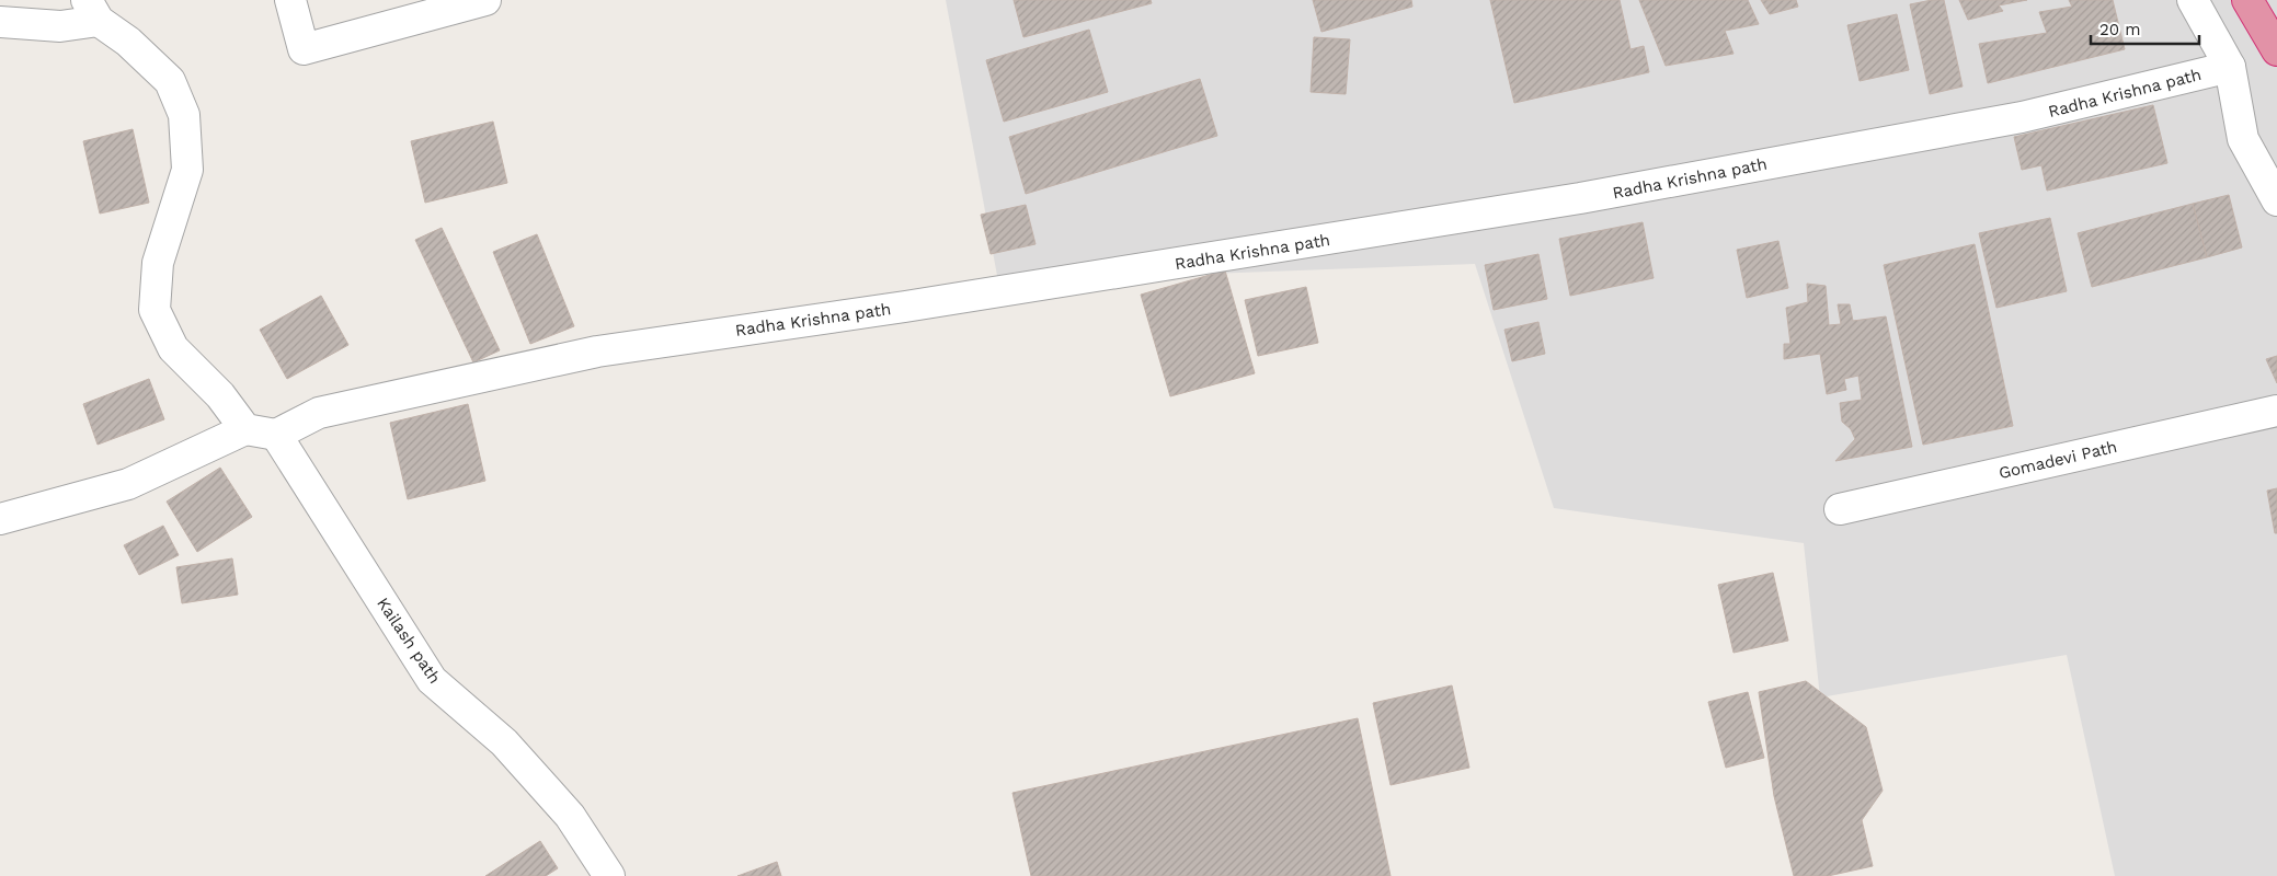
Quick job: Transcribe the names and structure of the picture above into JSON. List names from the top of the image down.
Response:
{
  "streets": {
    "street": ["Radha Krishna path", "Gomadevi Path", "Kailash path"]
  },
  "crossings": [
    ["Radha Krishna path", "Kailash path"]
  ],
  "scale_bar": "20 m"
}
